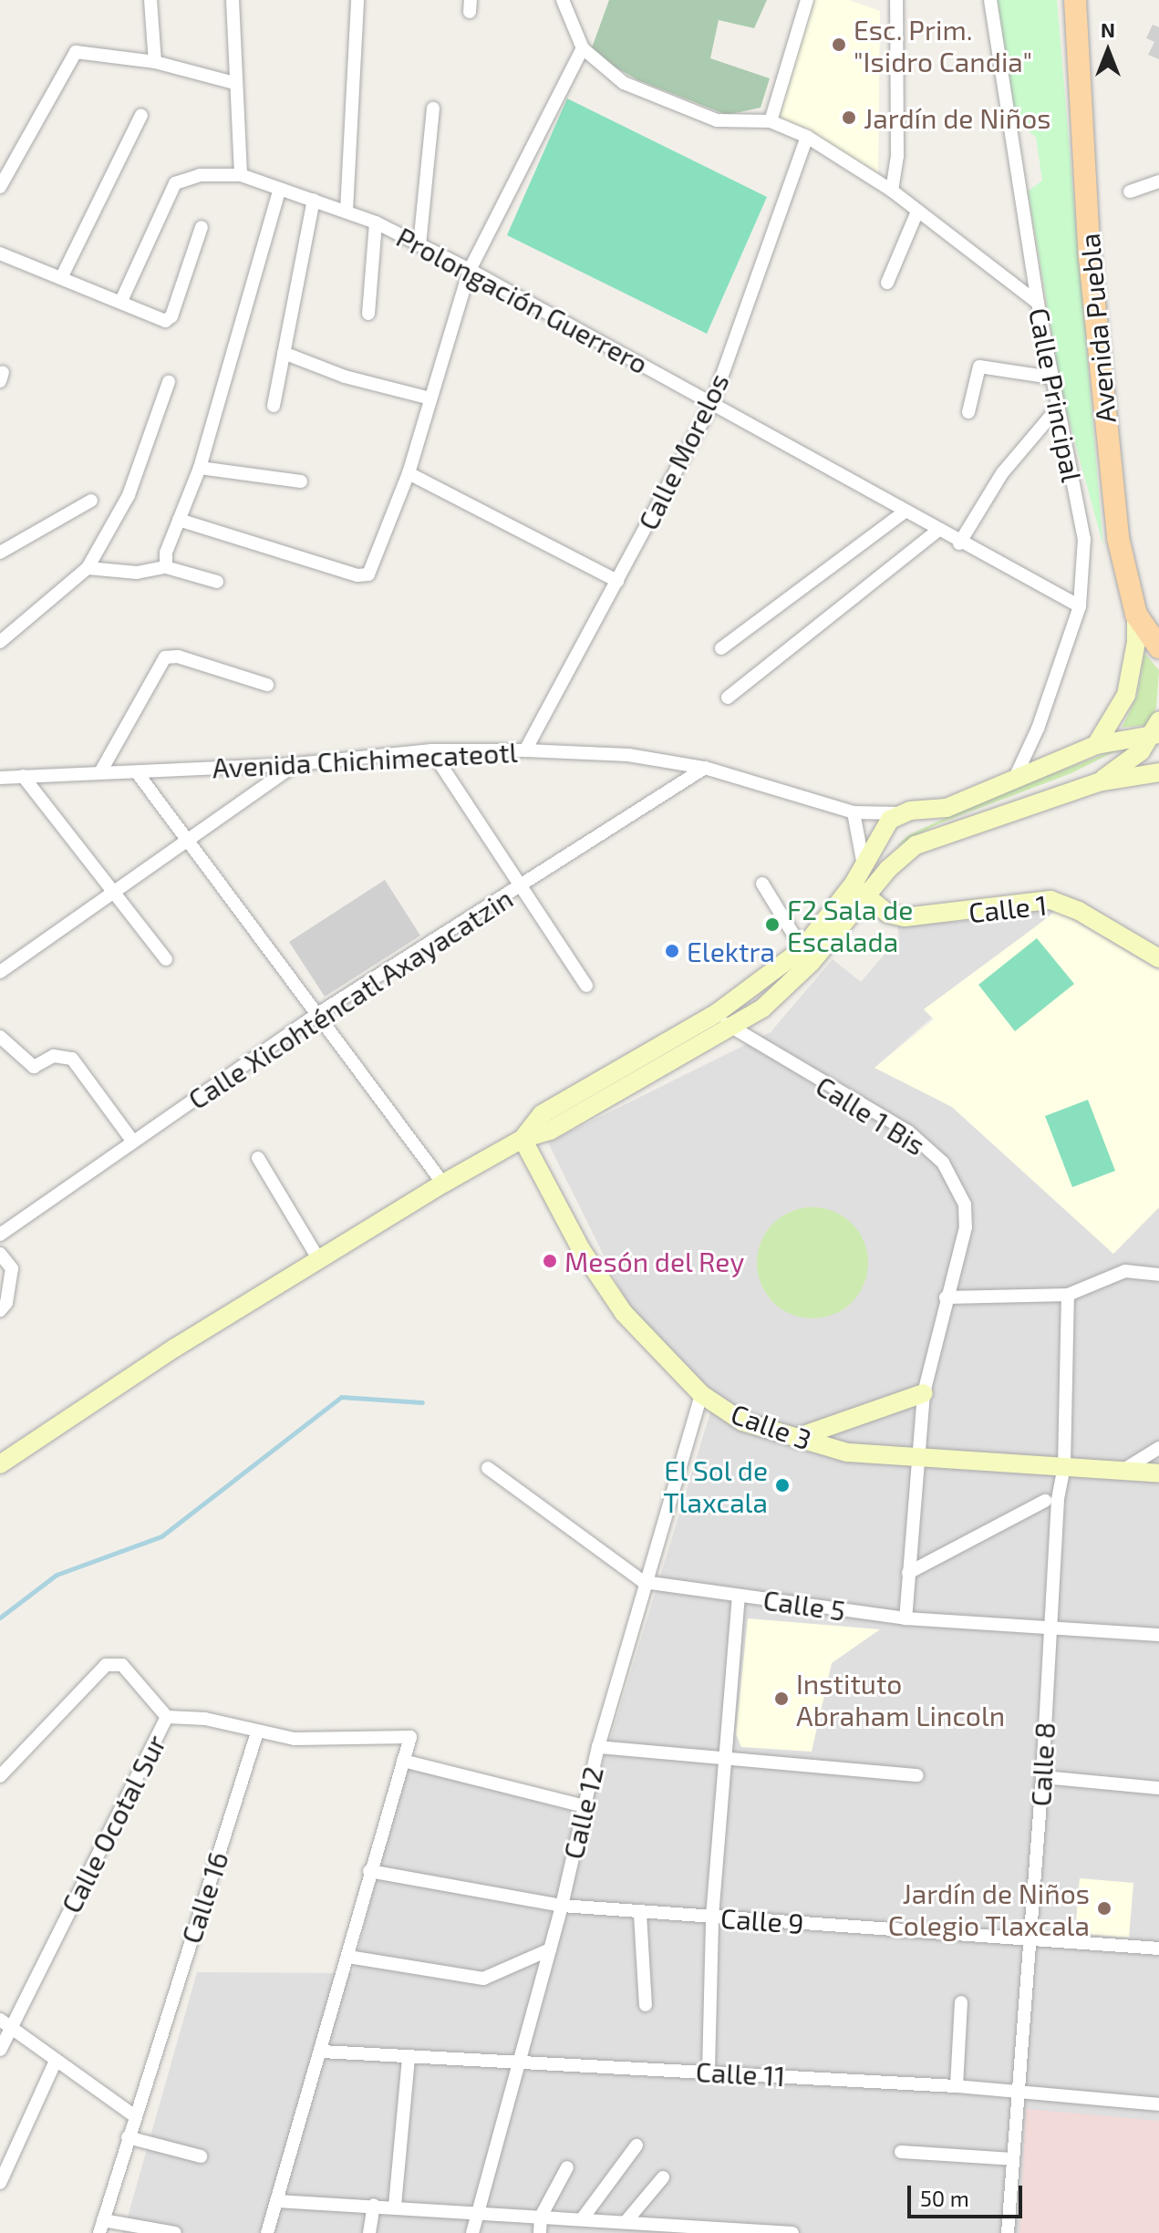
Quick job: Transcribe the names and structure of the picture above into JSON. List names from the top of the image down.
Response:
{
  "streets": {
    "main road": ["Avenida Puebla", "Calle 1", "Calle 3"],
    "street": [
      "Prolongación Guerrero",
      "Calle Principal",
      "Calle Morelos",
      "Avenida Chichimecateotl",
      "Calle Xicohténcatl Axayacatzin",
      "Calle 1 Bis",
      "Calle 5",
      "Calle 8",
      "Calle 12",
      "Calle Ocotal Sur",
      "Calle 16",
      "Calle 9",
      "Calle 11"
    ]
  },
  "crossings": [
    ["Prolongación Guerrero", "Calle Principal"],
    ["Prolongación Guerrero", "Calle Morelos"],
    ["Calle Morelos", "Avenida Chichimecateotl"],
    ["Avenida Chichimecateotl", "Calle Xicohténcatl Axayacatzin"],
    ["Calle 1 Bis", "Calle 3"],
    ["Calle 1 Bis", "Calle 5"],
    ["Calle 3", "Calle 8"],
    ["Calle 3", "Calle 12"],
    ["Calle 5", "Calle 8"],
    ["Calle 5", "Calle 12"],
    ["Calle 8", "Calle 9"],
    ["Calle 8", "Calle 11"],
    ["Calle 12", "Calle 9"],
    ["Calle 12", "Calle 11"]
  ],
  "places": [
    "Esc. Prim. \"Isidro Candia\"",
    "Jardín de Niños",
    "F2 Sala de Escalada",
    "Elektra",
    "Mesón del Rey",
    "El Sol de Tlaxcala",
    "Instituto Abraham Lincoln",
    "Jardín de Niños Colegio Tlaxcala"
  ],
  "scale_bar": "50 m",
  "north": "top"
}
